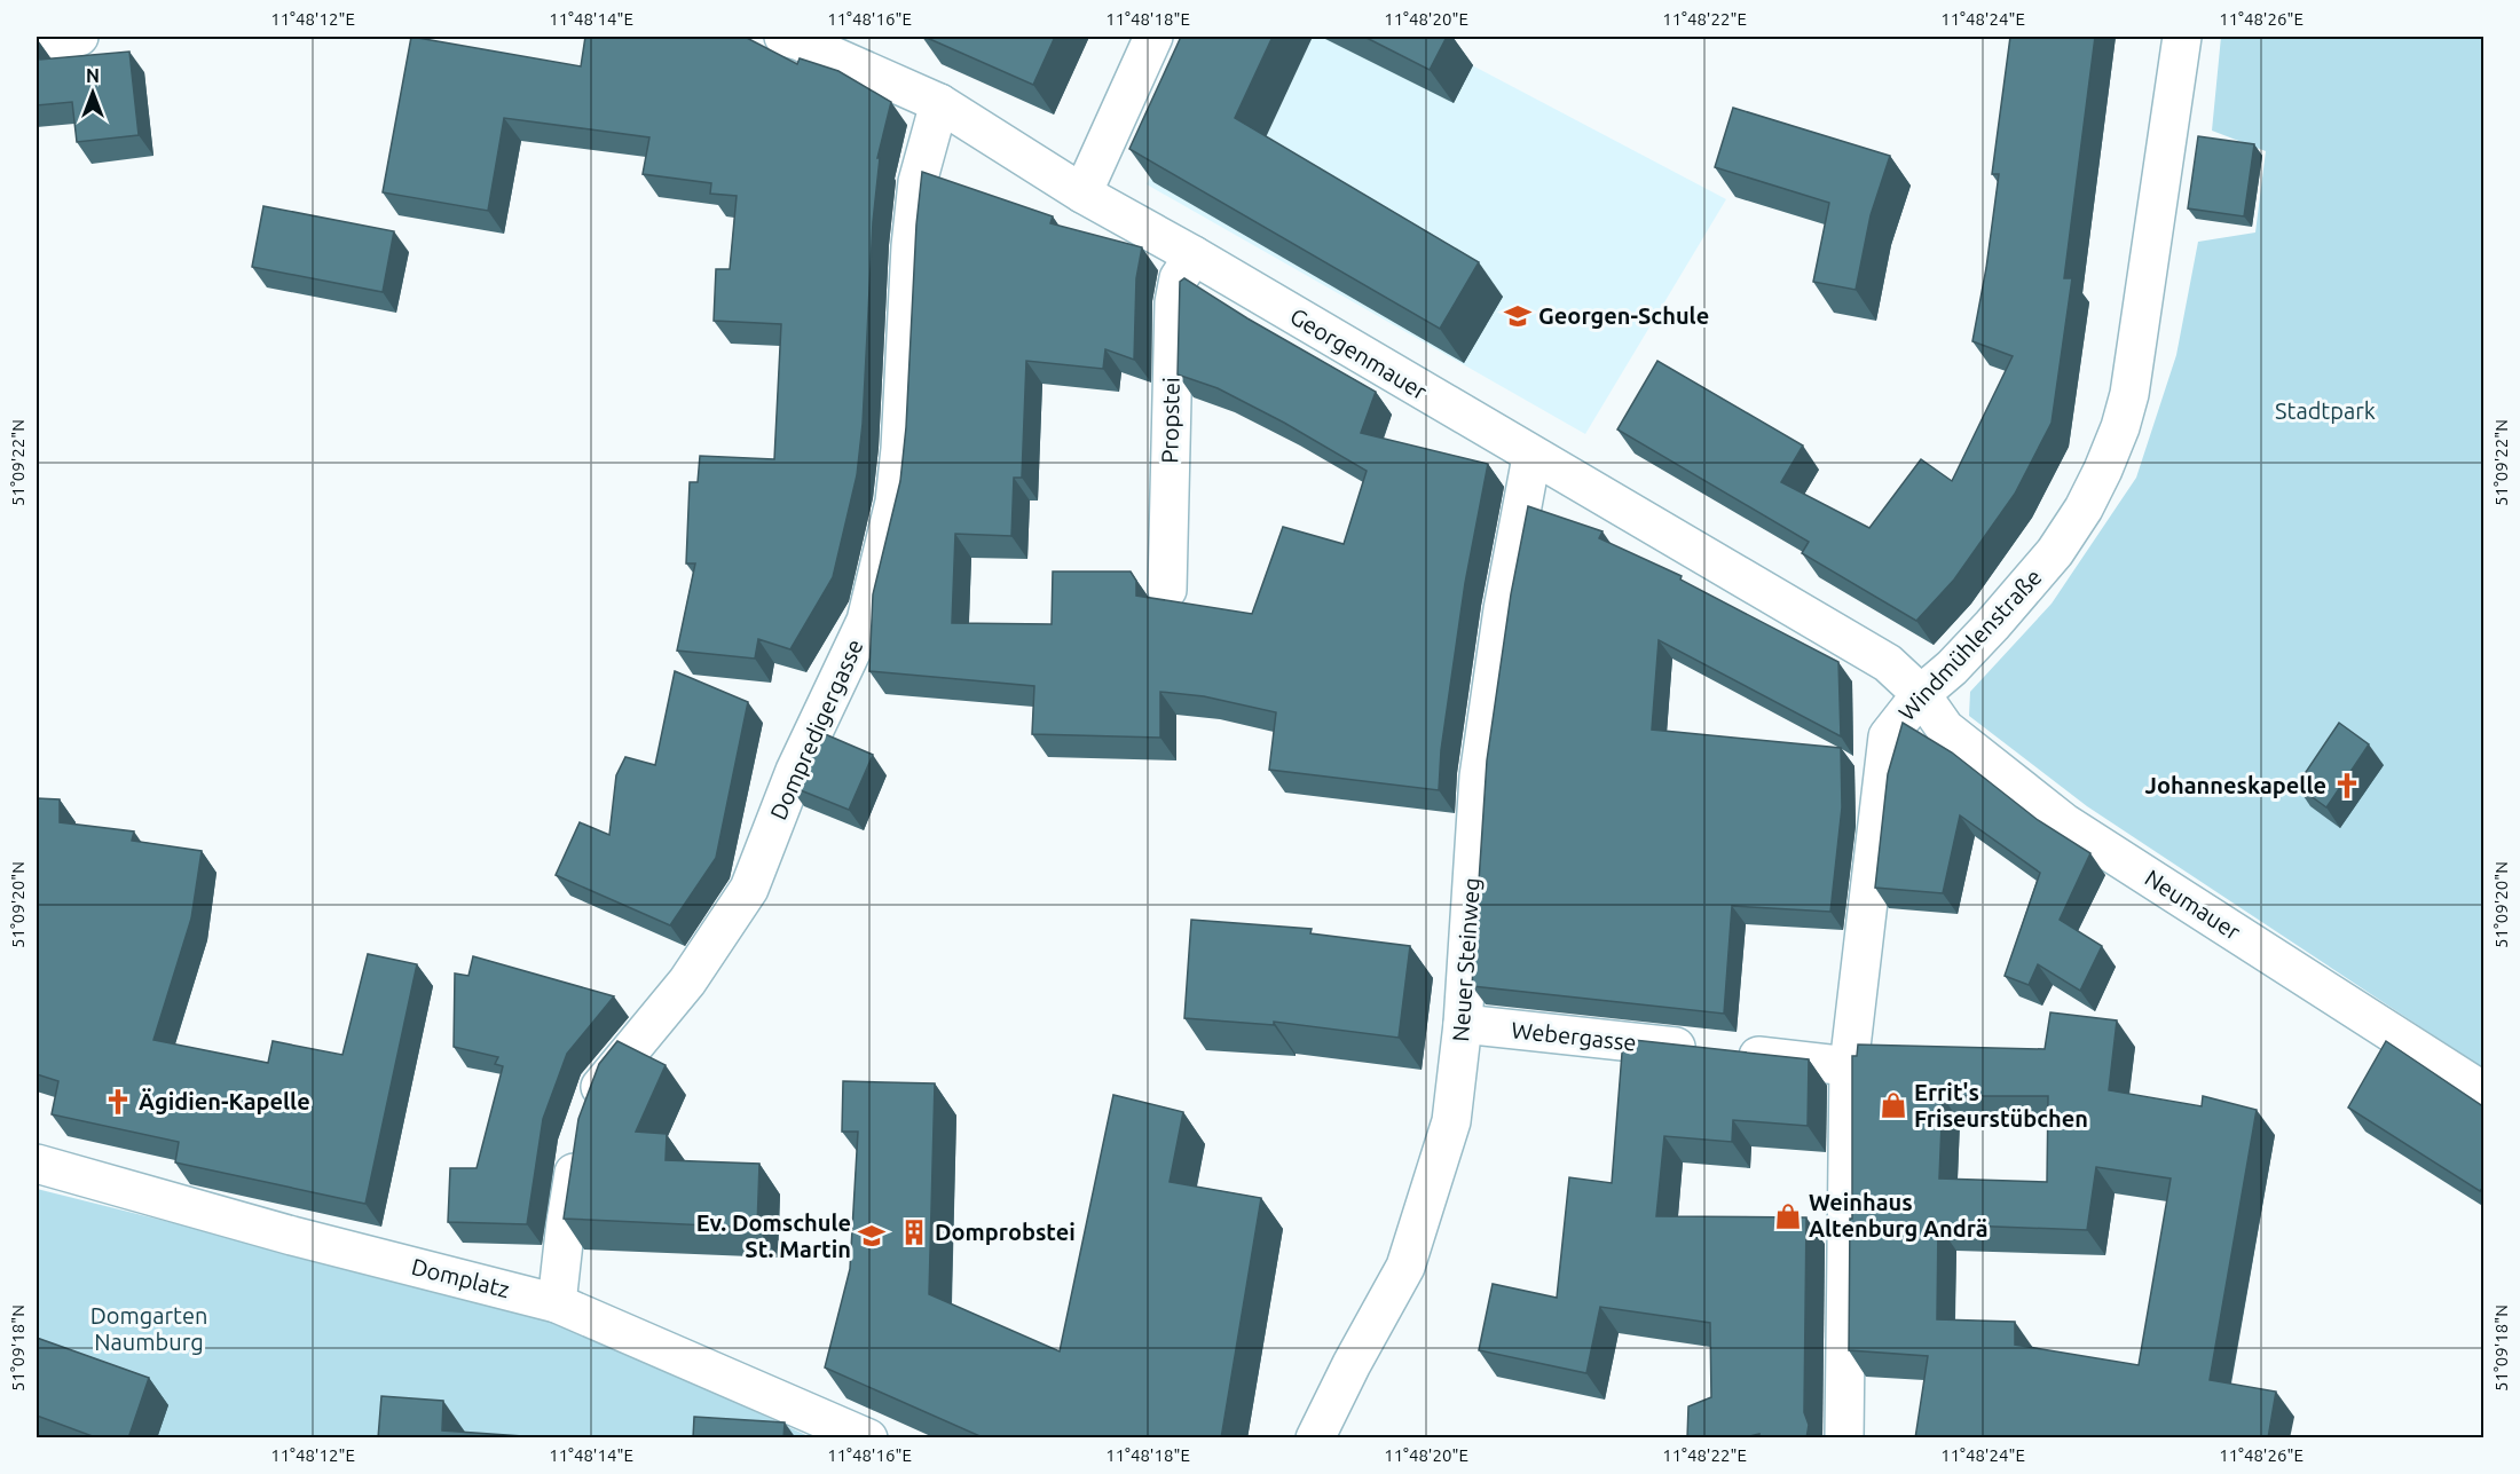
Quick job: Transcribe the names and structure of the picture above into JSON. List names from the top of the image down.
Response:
{
  "streets": {
    "street": [
      "Georgenmauer",
      "Propstei",
      "Windmühlenstraße",
      "Dompredigergasse",
      "Neumauer",
      "Neuer Steinweg",
      "Webergasse",
      "Domplatz"
    ]
  },
  "crossings": [
    ["Georgenmauer", "Propstei"],
    ["Georgenmauer", "Windmühlenstraße"],
    ["Georgenmauer", "Dompredigergasse"],
    ["Georgenmauer", "Neumauer"],
    ["Georgenmauer", "Neuer Steinweg"],
    ["Windmühlenstraße", "Neumauer"],
    ["Windmühlenstraße", "Webergasse"],
    ["Dompredigergasse", "Domplatz"],
    ["Neuer Steinweg", "Webergasse"]
  ],
  "parks": ["Stadtpark", "Domgarten Naumburg"],
  "places": {
    "school or university": ["Georgen-Schule", "Ev. Domschule St. Martin"],
    "church": ["Johanneskapelle", "Ägidien-Kapelle"],
    "shop": ["Errit's Friseurstübchen", "Weinhaus Altenburg Andrä"],
    "building": ["Domprobstei"]
  },
  "north": "top",
  "coordinates": [
    "11°48'12\"E",
    "11°48'14\"E",
    "11°48'16\"E",
    "11°48'18\"E",
    "11°48'20\"E",
    "11°48'22\"E",
    "11°48'24\"E",
    "11°48'26\"E",
    "51°09'22\"N",
    "51°09'20\"N",
    "51°09'18\"N"
  ]
}
